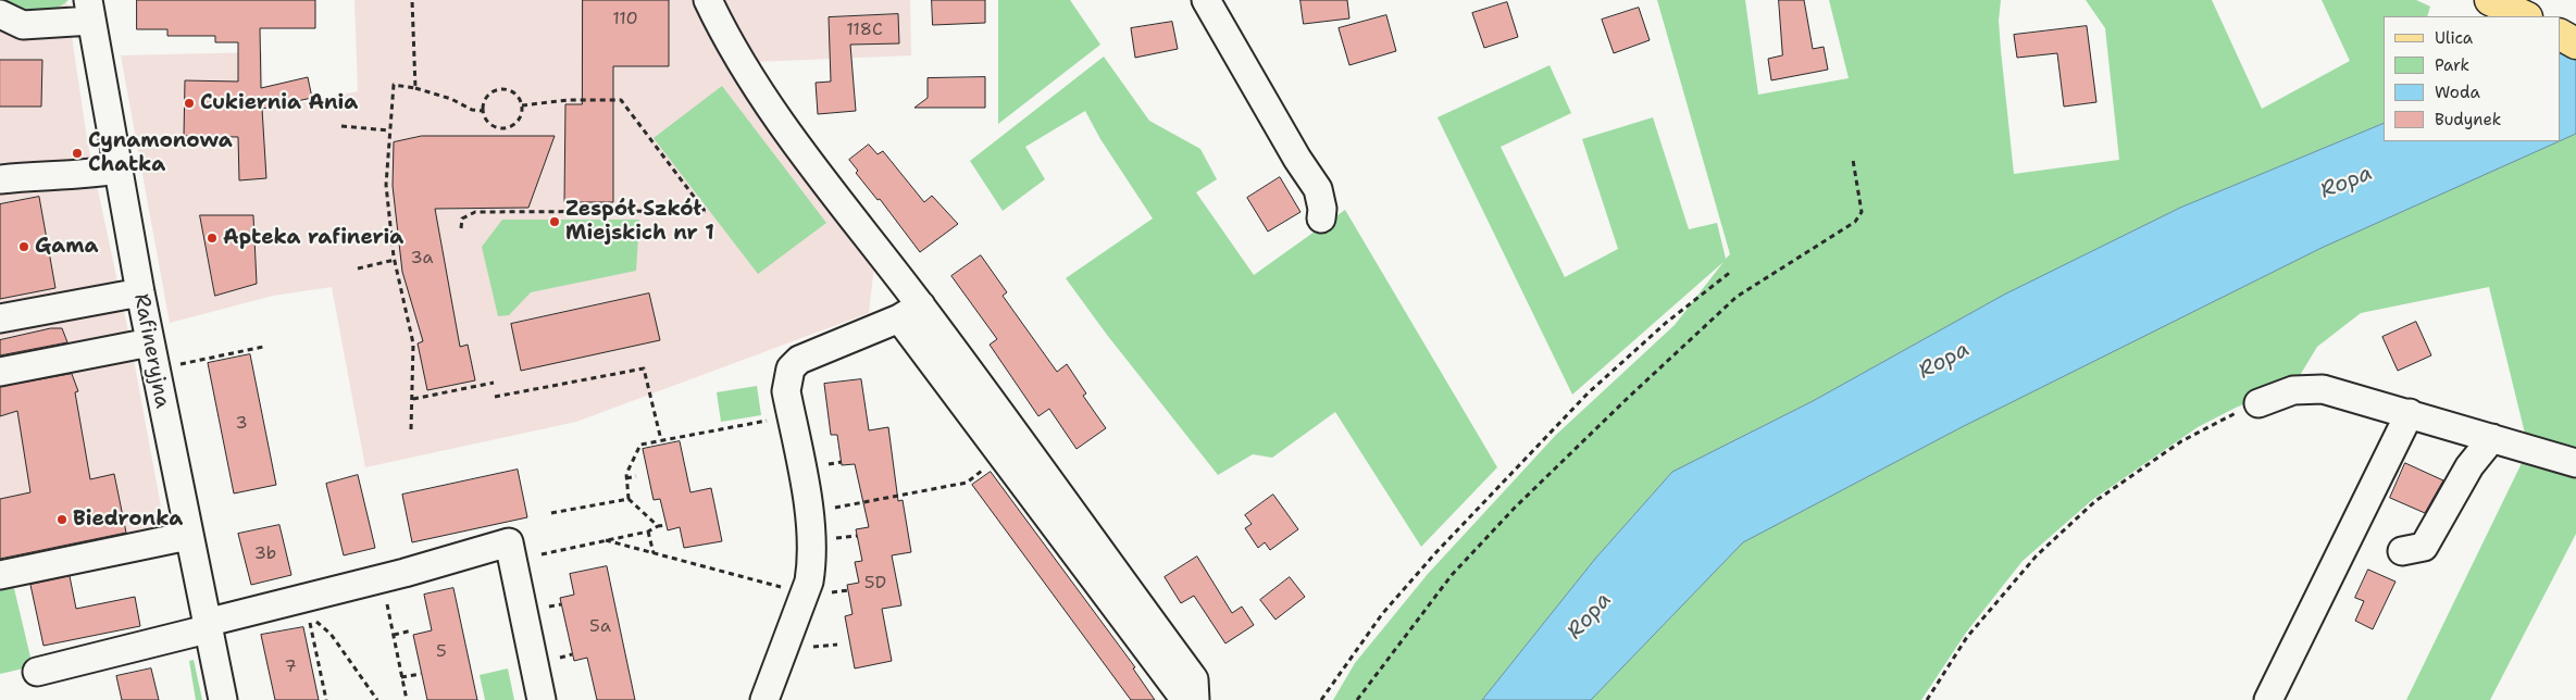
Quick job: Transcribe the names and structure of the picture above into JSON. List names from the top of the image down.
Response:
{
  "streets": {
    "street": ["Rafineryjna"]
  },
  "water": ["Ropa"],
  "places": [
    "Cukiernia Ania",
    "Cynamonowa Chatka",
    "Zespół Szkół Miejskich nr 1",
    "Apteka rafineria",
    "Gama",
    "Biedronka"
  ],
  "house_numbers": [
    "110",
    "118C",
    "3a",
    "3",
    "3b",
    "5D",
    "5a",
    "5",
    "7"
  ],
  "legend": [
    "Ulica",
    "Park",
    "Woda",
    "Budynek"
  ]
}
